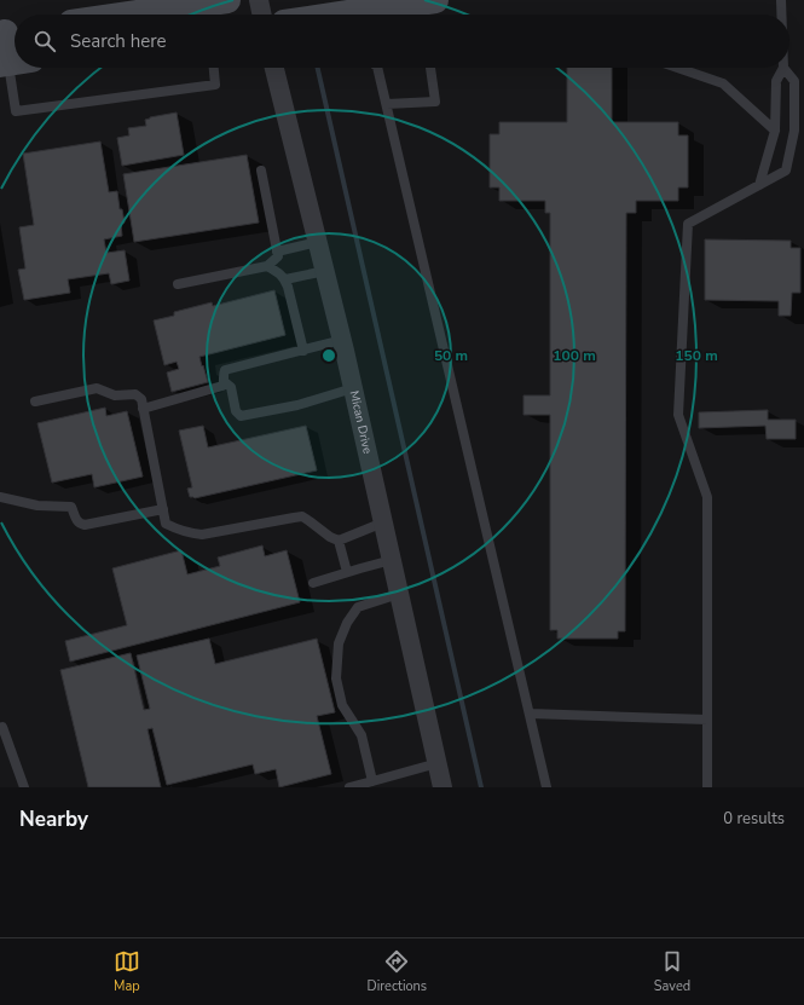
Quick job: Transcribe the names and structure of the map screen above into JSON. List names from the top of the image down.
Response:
{
  "streets": {
    "street": ["Mican Drive"]
  },
  "page": {
    "search": "Search here",
    "heading": ["Nearby", "0 results"],
    "nav": ["Map", "Directions", "Saved"]
  },
  "rings": ["50 m", "100 m", "150 m"]
}
